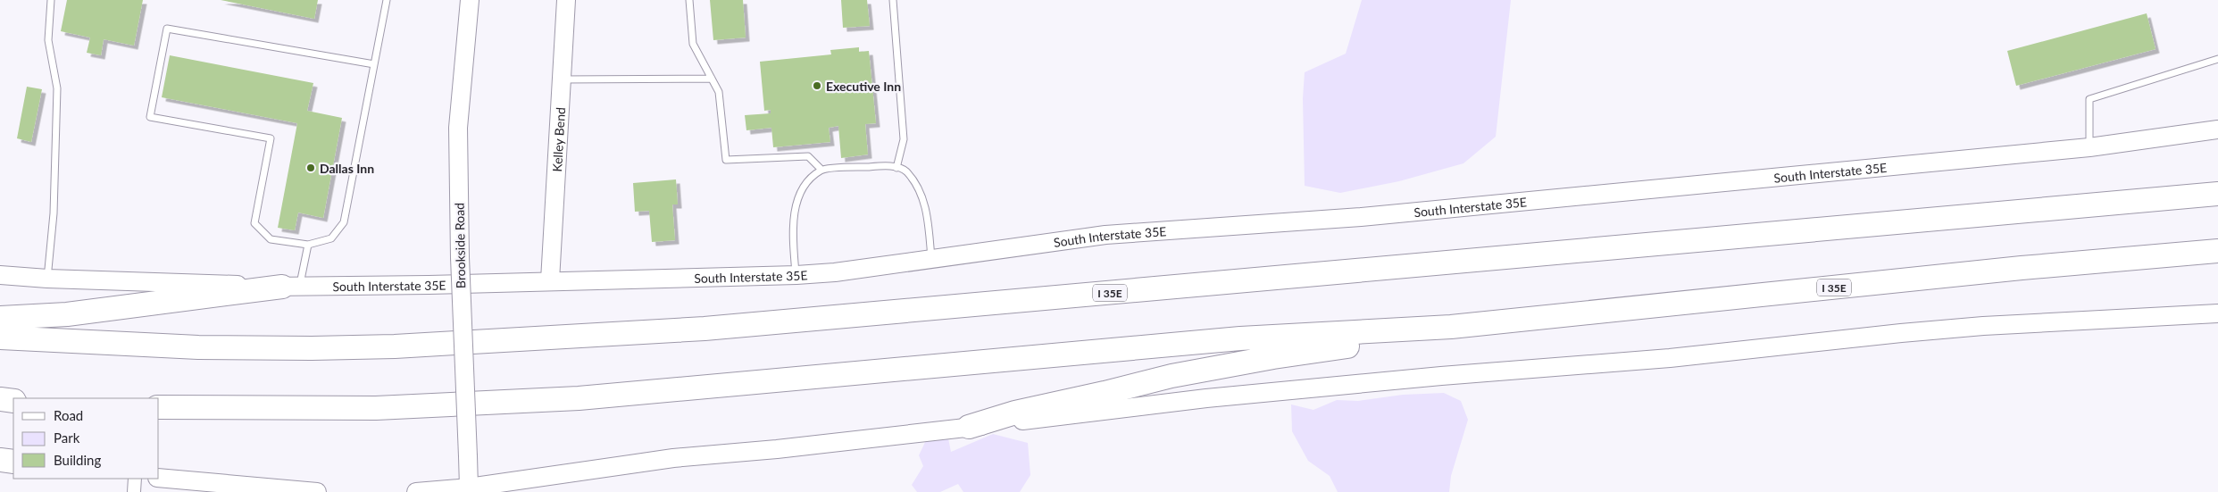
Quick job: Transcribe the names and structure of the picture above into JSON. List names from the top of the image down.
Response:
{
  "streets": {
    "highway": ["I 35E"],
    "main road": ["Kelley Bend", "South Interstate 35E", "Brookside Road"]
  },
  "crossings": [
    ["Kelley Bend", "South Interstate 35E"]
  ],
  "places": ["Executive Inn", "Dallas Inn"],
  "legend": ["Road", "Park", "Building"]
}
